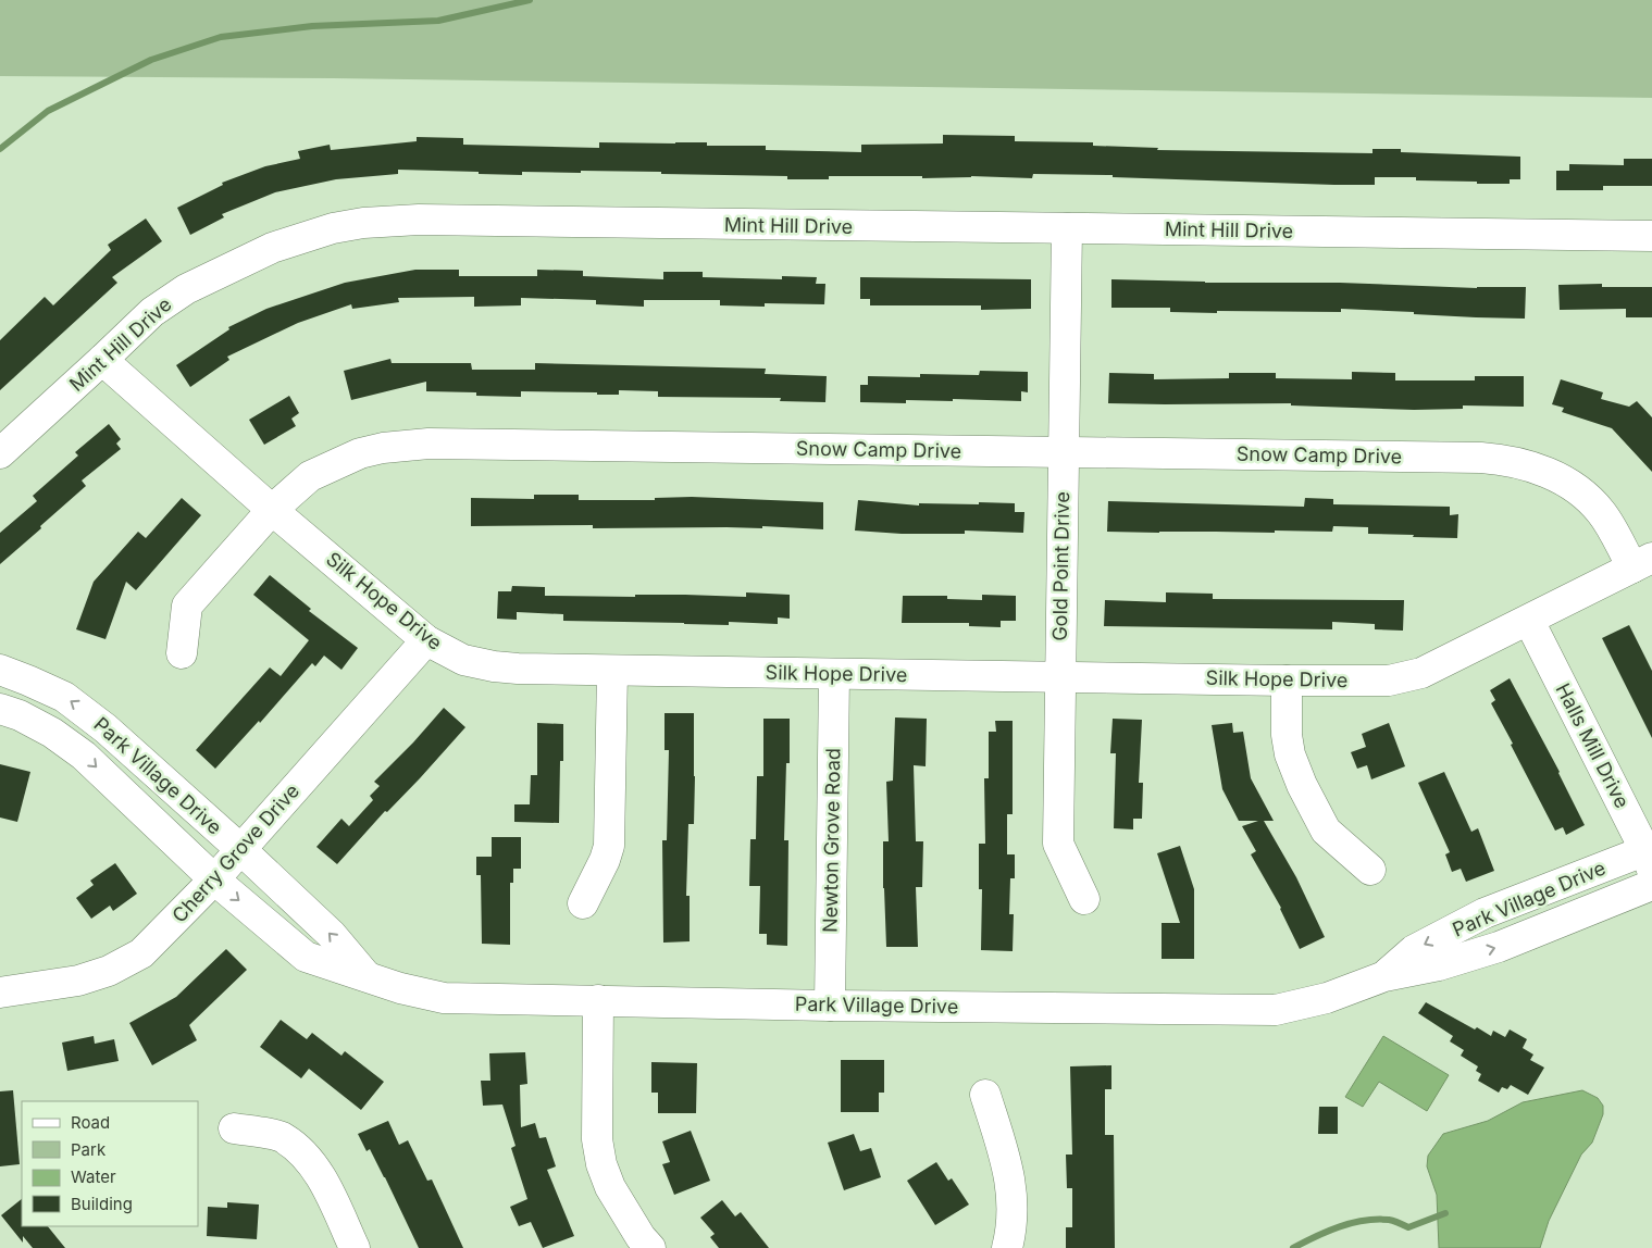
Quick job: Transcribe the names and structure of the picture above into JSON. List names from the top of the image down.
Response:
{
  "streets": {
    "street": [
      "Mint Hill Drive",
      "Snow Camp Drive",
      "Gold Point Drive",
      "Silk Hope Drive",
      "Halls Mill Drive",
      "Park Village Drive",
      "Newton Grove Road",
      "Cherry Grove Drive"
    ]
  },
  "crossings": [
    ["Mint Hill Drive", "Gold Point Drive"],
    ["Mint Hill Drive", "Silk Hope Drive"],
    ["Snow Camp Drive", "Gold Point Drive"],
    ["Snow Camp Drive", "Silk Hope Drive"],
    ["Gold Point Drive", "Silk Hope Drive"],
    ["Silk Hope Drive", "Halls Mill Drive"],
    ["Silk Hope Drive", "Newton Grove Road"],
    ["Silk Hope Drive", "Cherry Grove Drive"],
    ["Halls Mill Drive", "Park Village Drive"],
    ["Park Village Drive", "Newton Grove Road"],
    ["Park Village Drive", "Cherry Grove Drive"]
  ],
  "legend": [
    "Road",
    "Park",
    "Water",
    "Building"
  ]
}
